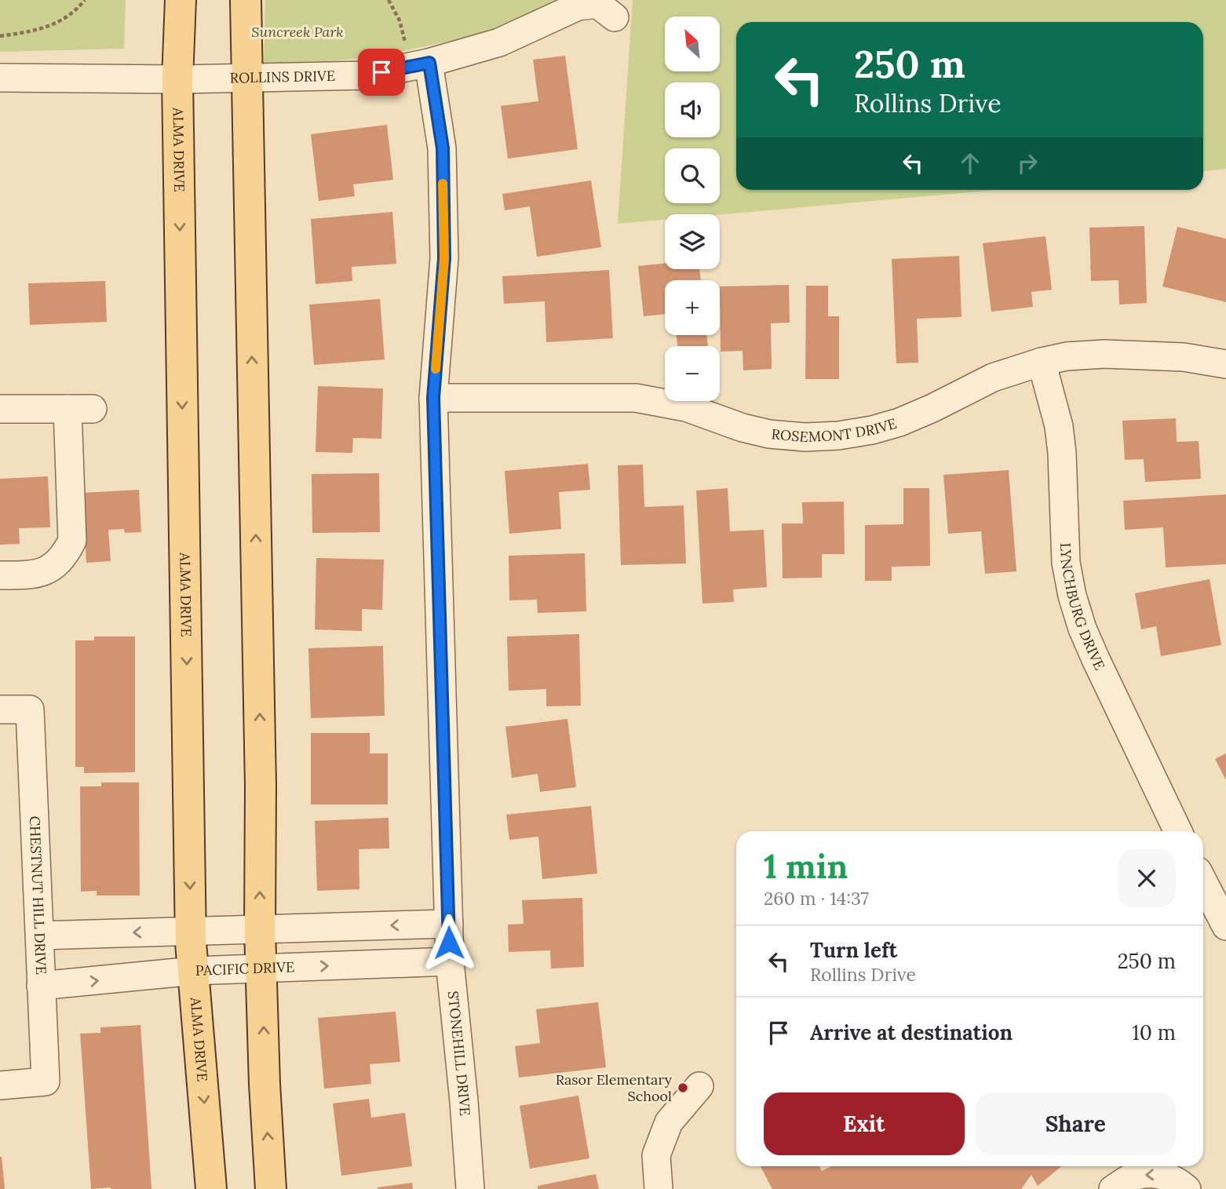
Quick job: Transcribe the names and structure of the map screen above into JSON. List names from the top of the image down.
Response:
{
  "streets": {
    "main road": ["ALMA DRIVE"],
    "street": [
      "ROLLINS DRIVE",
      "ROSEMONT DRIVE",
      "LYNCHBURG DRIVE",
      "CHESTNUT HILL DRIVE",
      "PACIFIC DRIVE",
      "STONEHILL DRIVE"
    ]
  },
  "crossings": [
    ["ROLLINS DRIVE", "ALMA DRIVE"],
    ["ROLLINS DRIVE", "STONEHILL DRIVE"],
    ["ALMA DRIVE", "PACIFIC DRIVE"],
    ["ROSEMONT DRIVE", "LYNCHBURG DRIVE"],
    ["ROSEMONT DRIVE", "STONEHILL DRIVE"],
    ["CHESTNUT HILL DRIVE", "PACIFIC DRIVE"],
    ["PACIFIC DRIVE", "STONEHILL DRIVE"]
  ],
  "parks": ["Suncreek Park"],
  "places": ["Rasor Elementary School"],
  "north": "top left",
  "page": {
    "map_buttons": ["+", "−"],
    "turn": ["250 m", "Rollins Drive"],
    "heading": ["1 min", "260 m · 14:37"],
    "list": [
      {
        "name": "Turn left",
        "note": "Rollins Drive",
        "value": "250 m"
      },
      {
        "name": "Arrive at destination",
        "value": "10 m"
      }
    ],
    "buttons": ["Exit", "Share"]
  }
}
